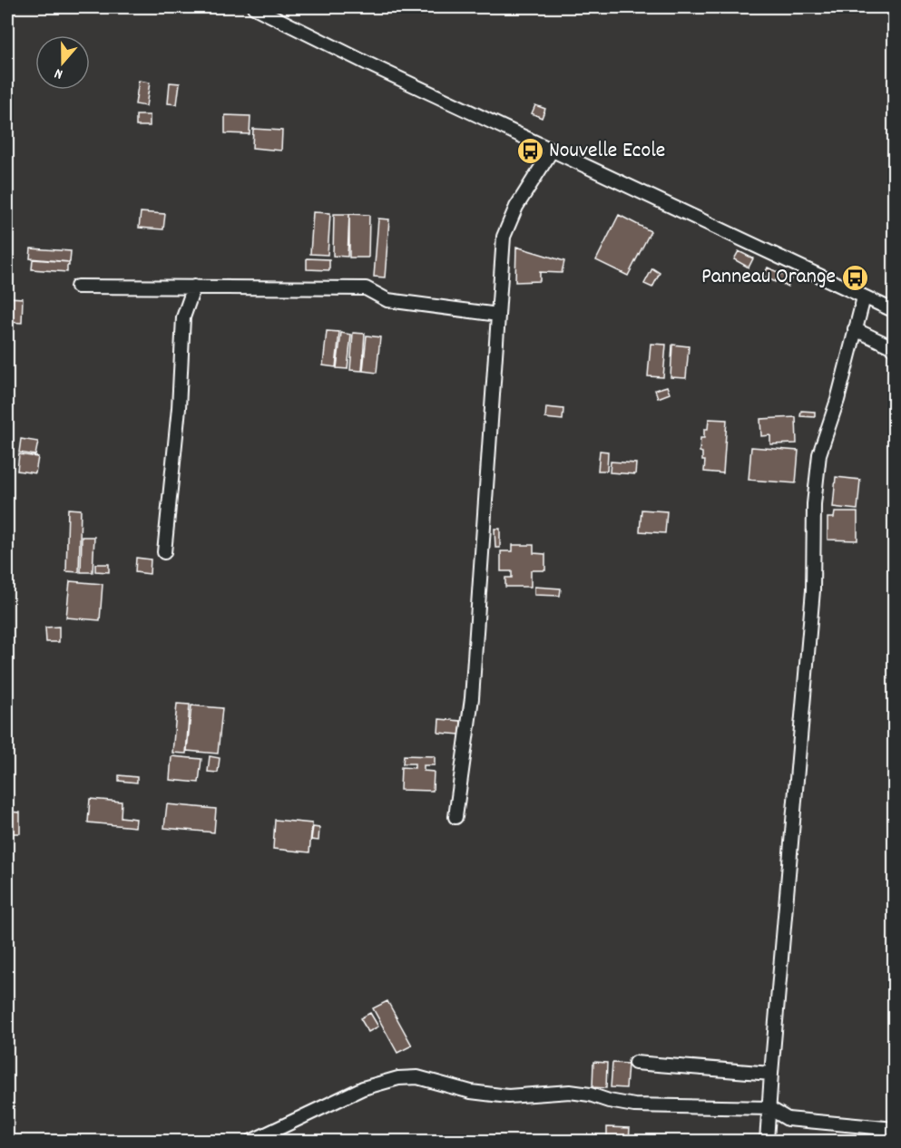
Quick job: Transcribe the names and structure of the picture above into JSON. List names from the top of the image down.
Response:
{
  "places": {
    "bus stop": ["Nouvelle Ecole", "Panneau Orange"]
  },
  "north": "bottom"
}
